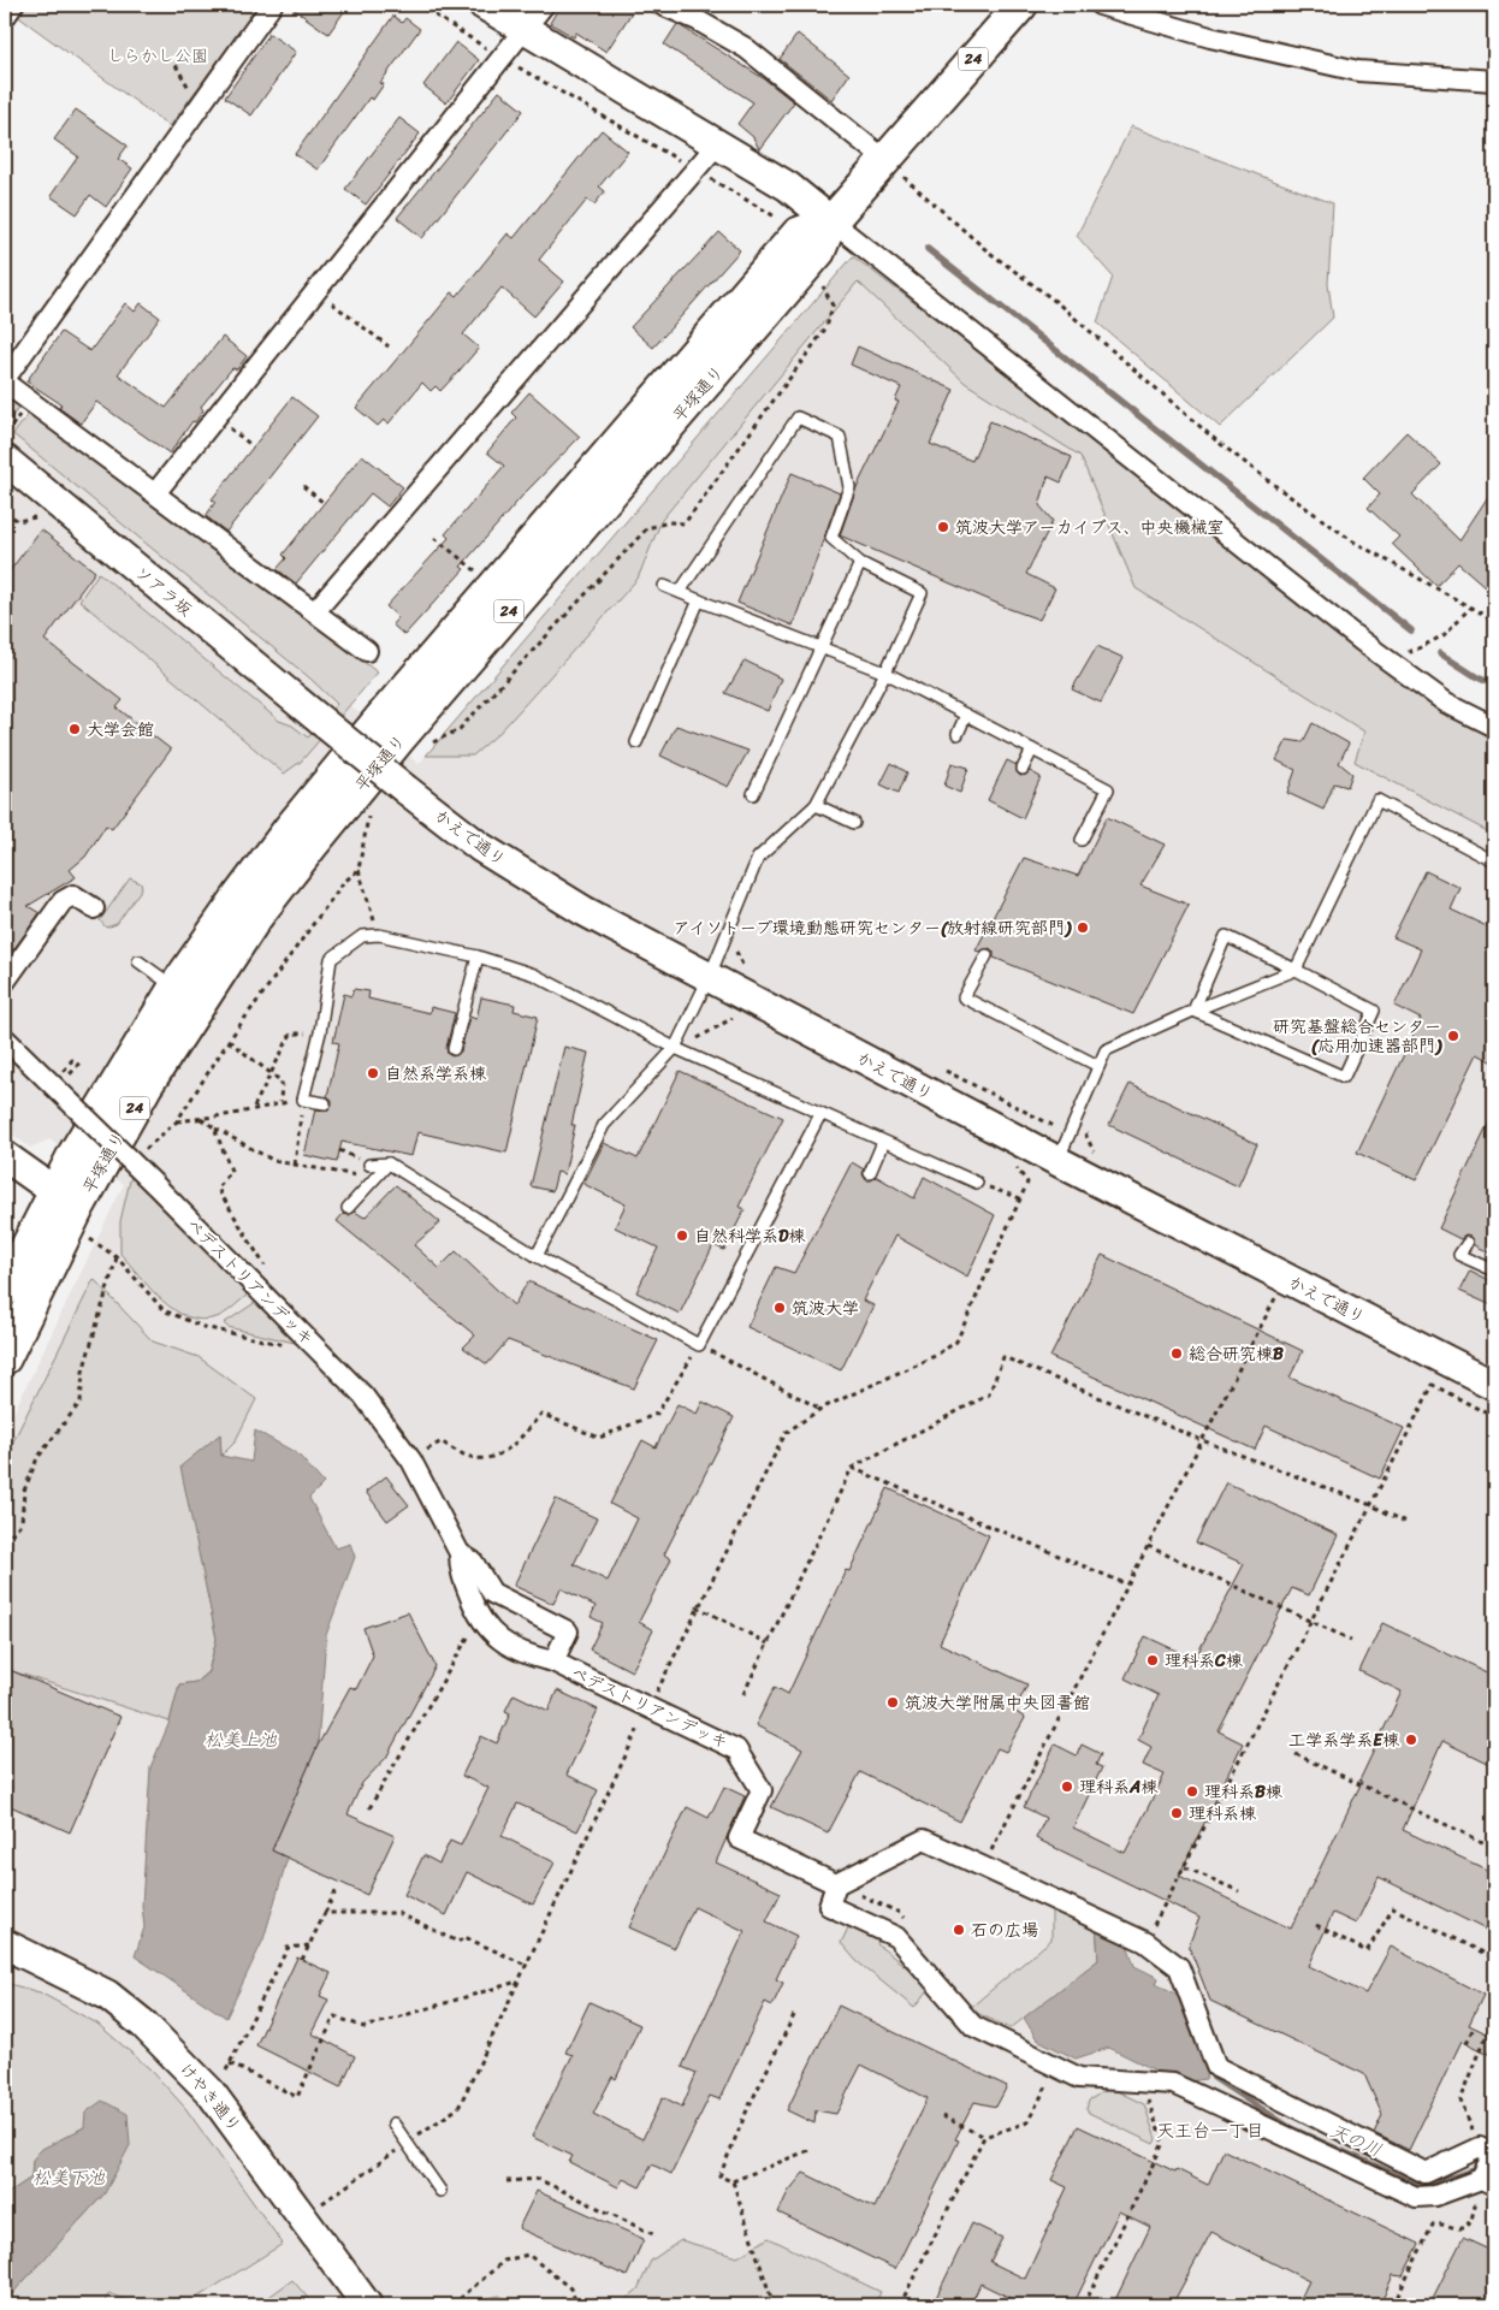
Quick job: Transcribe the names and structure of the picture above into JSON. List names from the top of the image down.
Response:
{
  "streets": {
    "main road": ["24", "平塚通り"],
    "street": [
      "ソアラ坂",
      "かえで通り",
      "ペデストリアンデッキ",
      "けやき通り"
    ]
  },
  "crossings": [
    ["ソアラ坂", "かえで通り"]
  ],
  "districts": ["天王台一丁目"],
  "water": ["松美上池", "天の川", "松美下池"],
  "parks": ["しらかし公園"],
  "places": [
    "筑波大学アーカイブス、中央機械室",
    "大学会館",
    "アイソトープ環境動態研究センター(放射線研究部門)",
    "研究基盤総合センター (応用加速器部門)",
    "自然系学系棟",
    "自然科学系D棟",
    "筑波大学",
    "総合研究棟B",
    "理科系C棟",
    "筑波大学附属中央図書館",
    "工学系学系E棟",
    "理科系A棟",
    "理科系B棟",
    "理科系棟",
    "石の広場"
  ]
}
